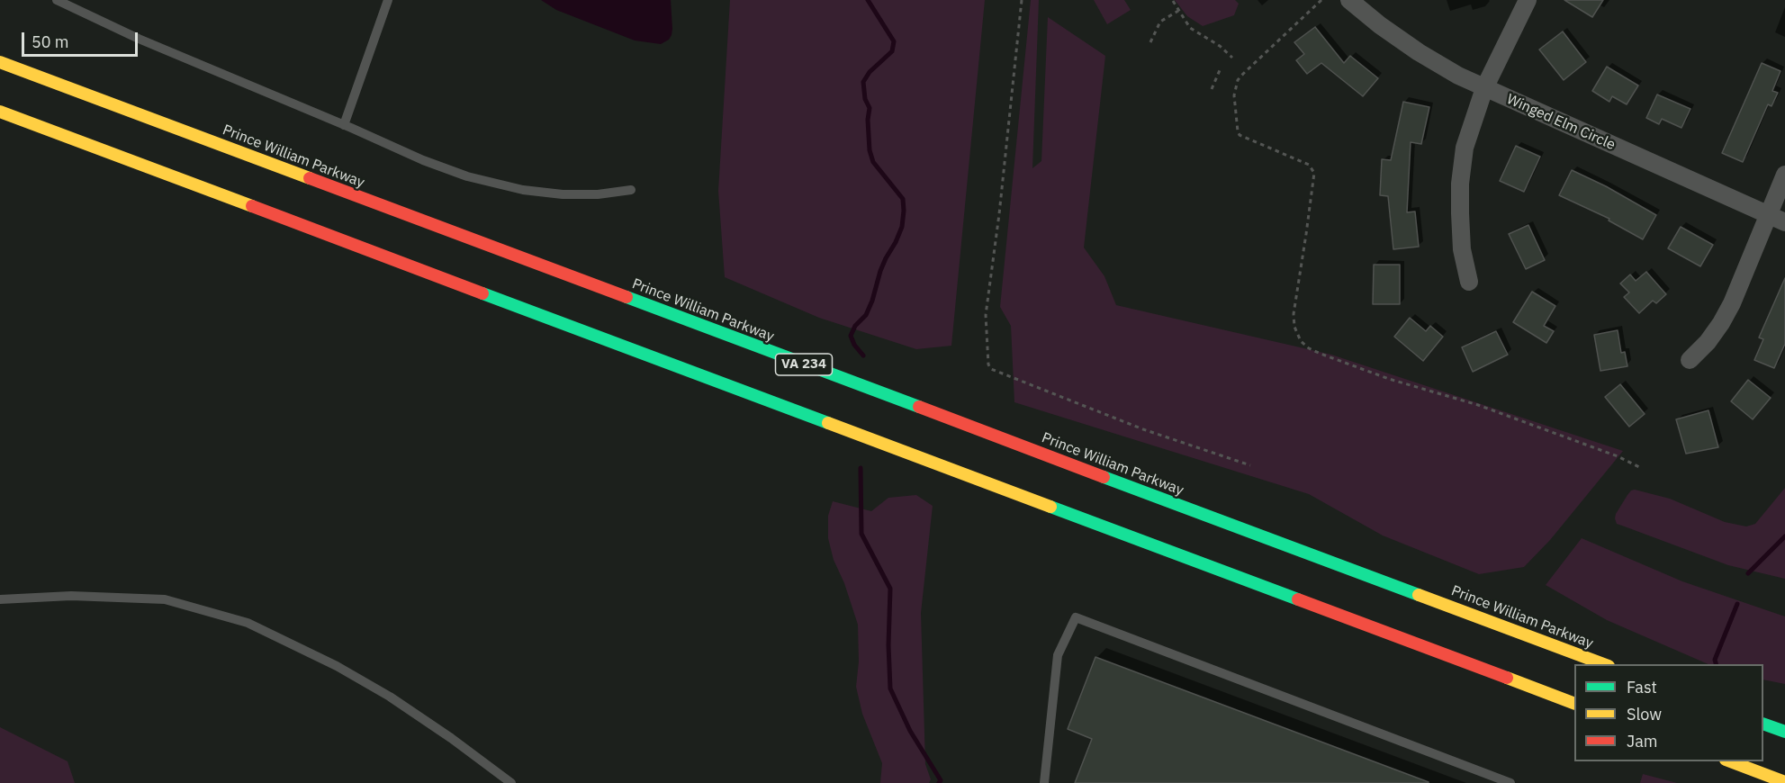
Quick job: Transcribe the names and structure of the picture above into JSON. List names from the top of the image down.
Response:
{
  "streets": {
    "highway": ["Prince William Parkway", "VA 234"],
    "street": ["Winged Elm Circle"]
  },
  "legend": ["Fast", "Slow", "Jam"],
  "scale_bar": "50 m"
}
